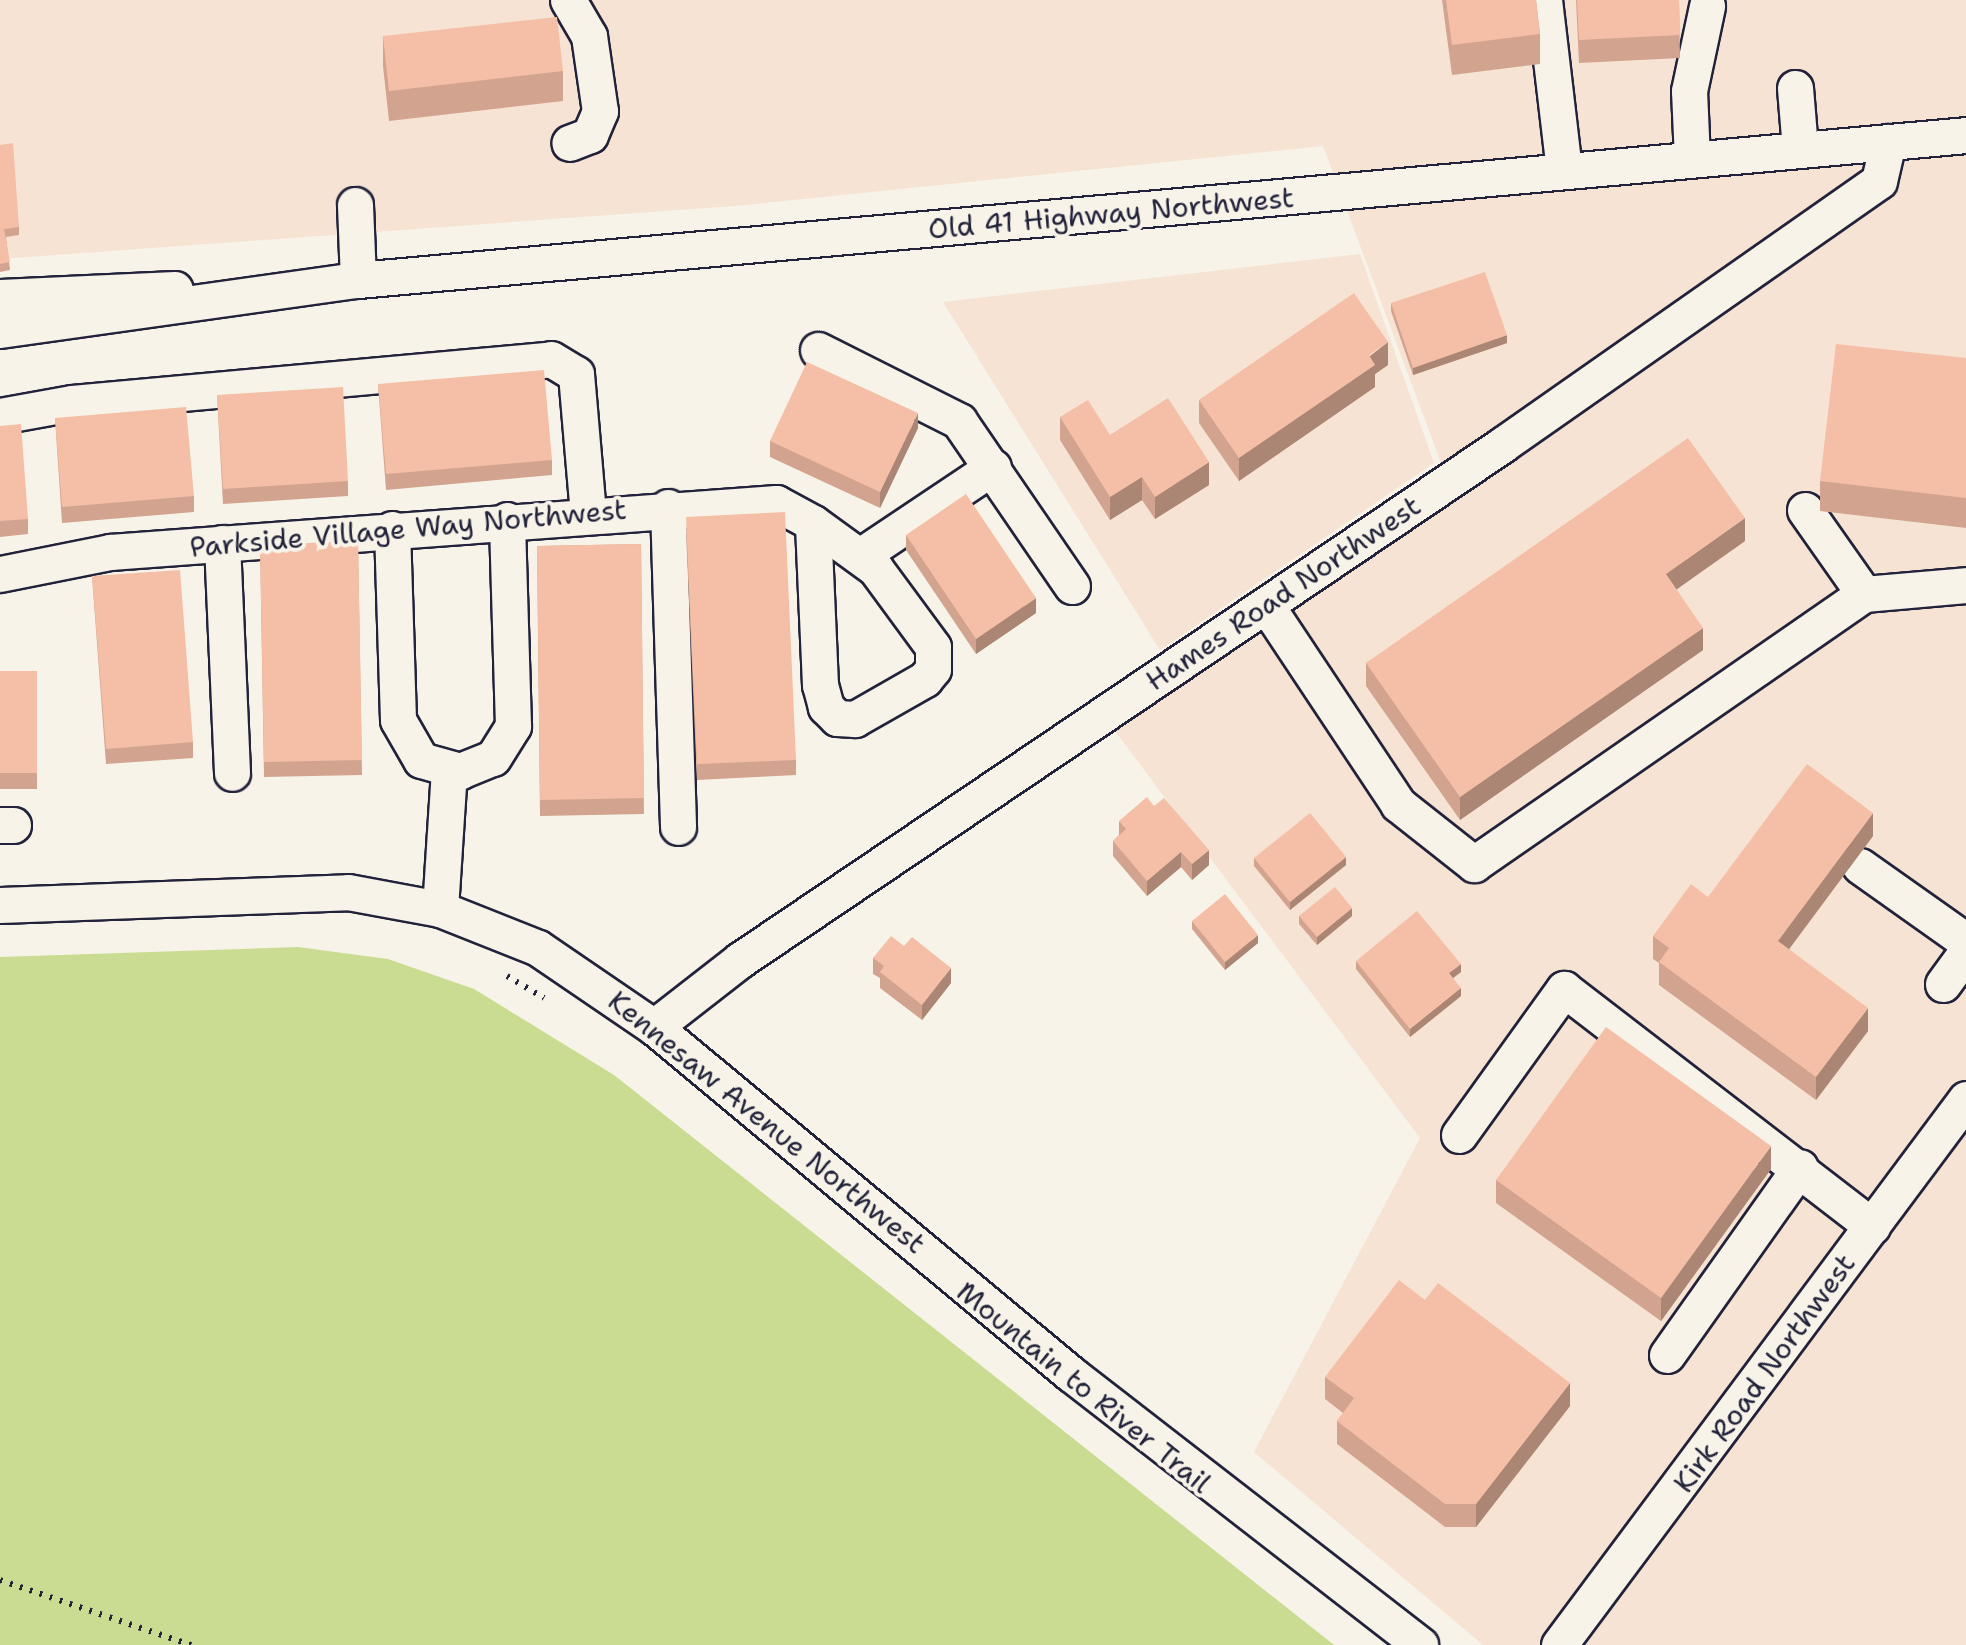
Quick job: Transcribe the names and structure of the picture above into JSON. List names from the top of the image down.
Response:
{
  "streets": {
    "street": [
      "Old 41 Highway Northwest",
      "Parkside Village Way Northwest",
      "Hames Road Northwest",
      "Kennesaw Avenue Northwest",
      "Kirk Road Northwest"
    ]
  },
  "crossings": [
    ["Old 41 Highway Northwest", "Hames Road Northwest"],
    ["Hames Road Northwest", "Kennesaw Avenue Northwest"]
  ]
}
